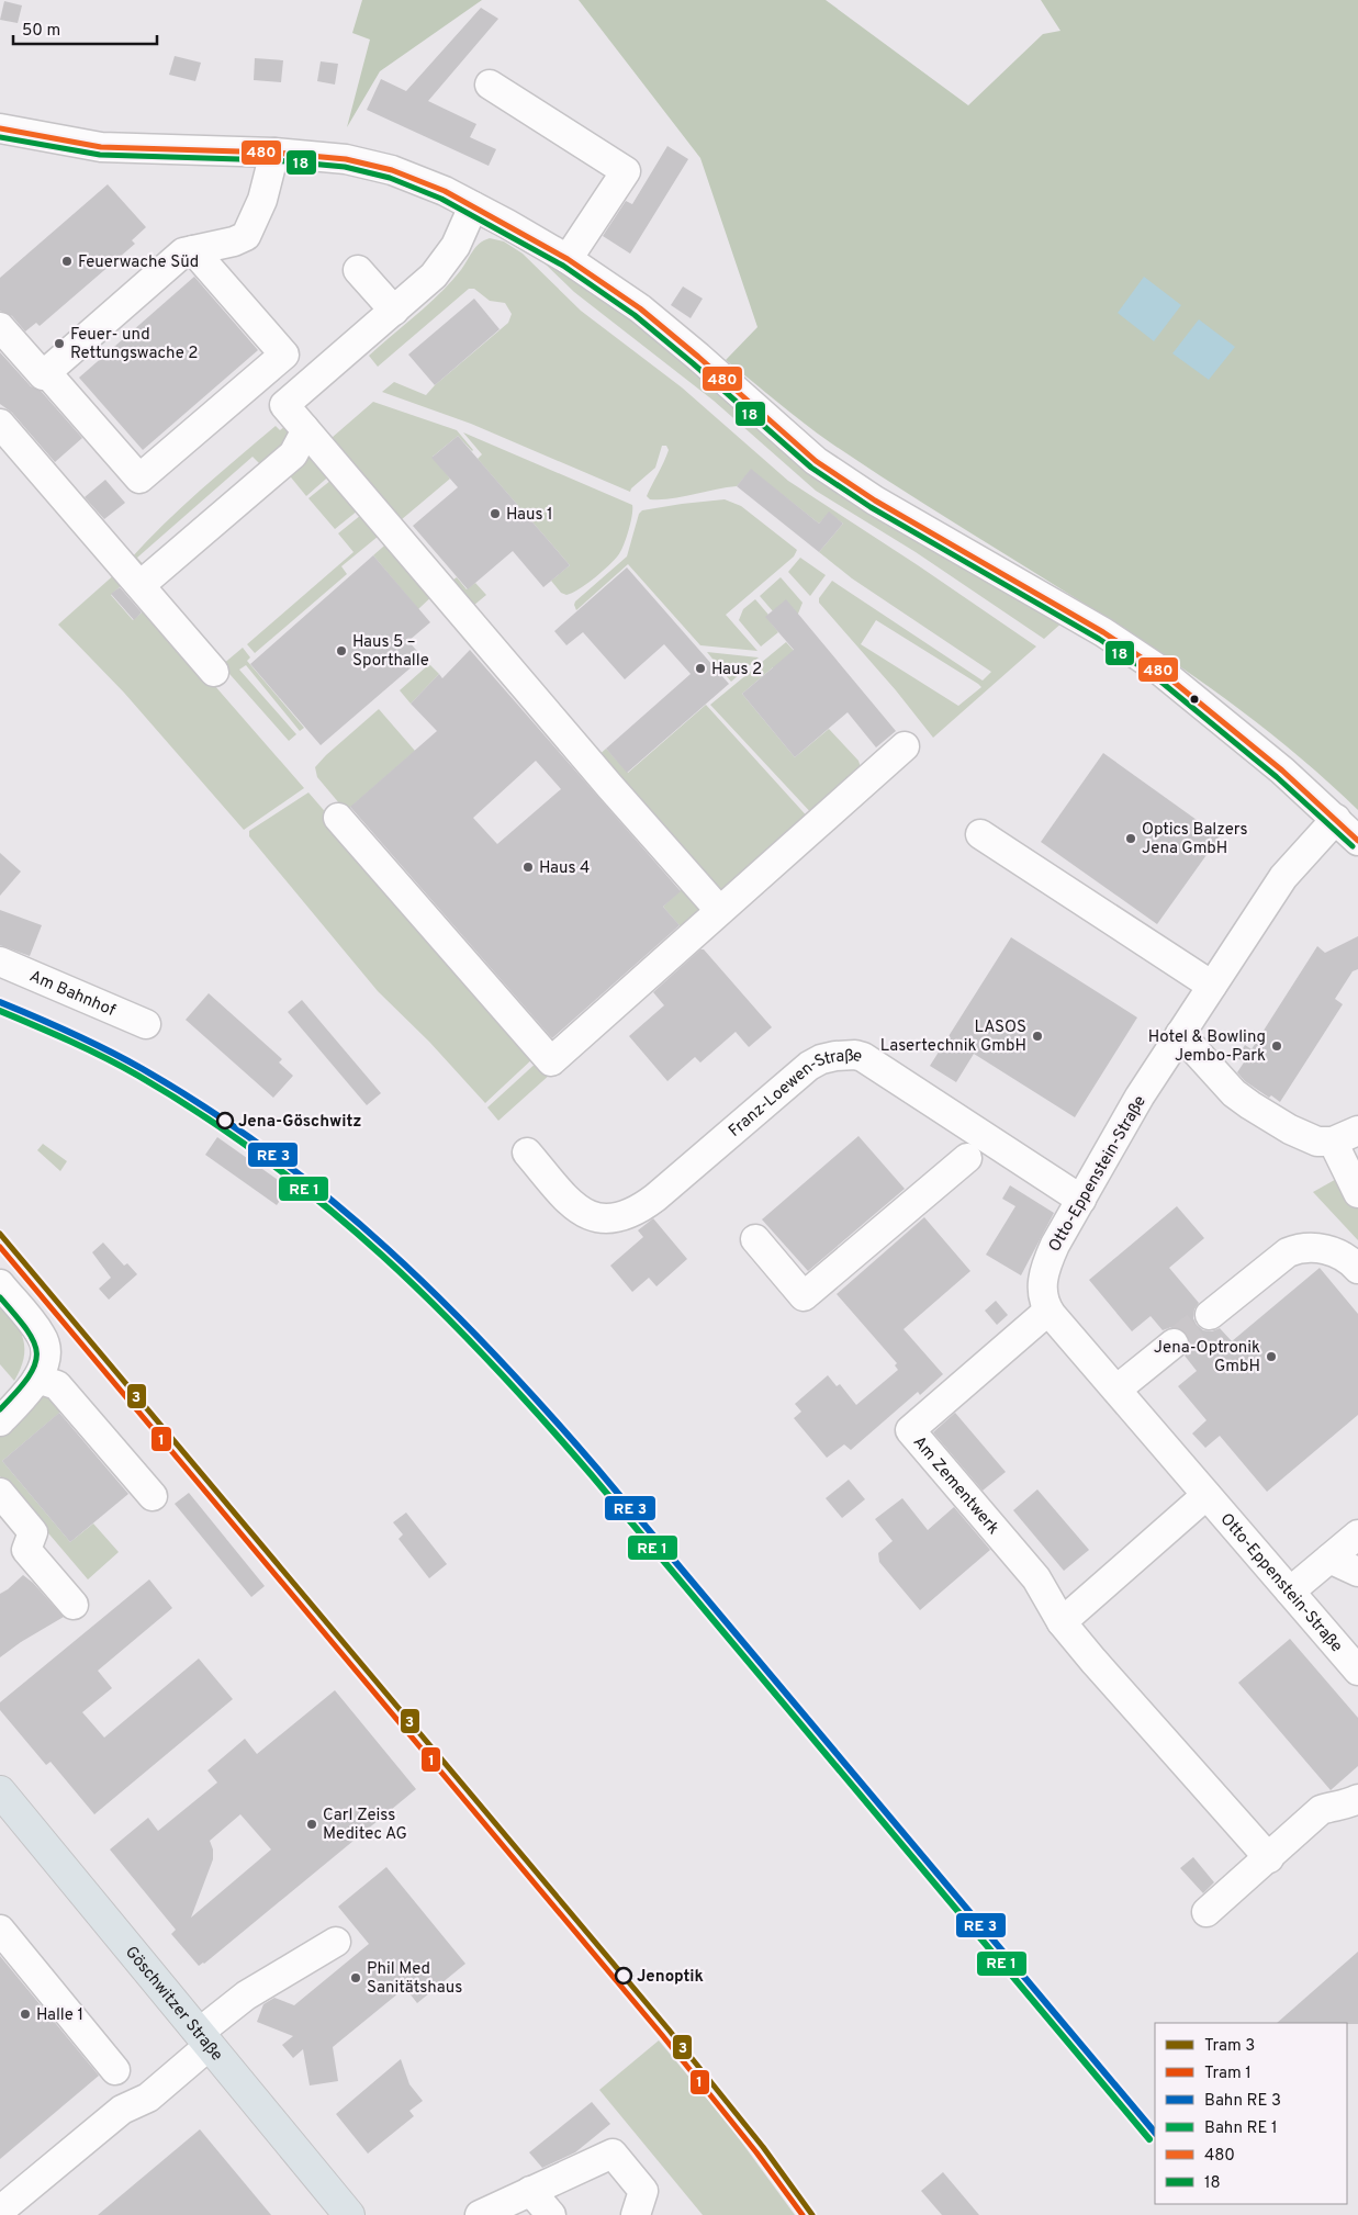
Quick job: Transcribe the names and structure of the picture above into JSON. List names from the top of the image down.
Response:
{
  "streets": {
    "main road": ["Göschwitzer Straße"],
    "street": [
      "Am Bahnhof",
      "Franz-Loewen-Straße",
      "Otto-Eppenstein-Straße",
      "Am Zementwerk"
    ]
  },
  "crossings": [
    ["Franz-Loewen-Straße", "Otto-Eppenstein-Straße"],
    ["Otto-Eppenstein-Straße", "Am Zementwerk"]
  ],
  "places": [
    "Feuerwache Süd",
    "Feuer- und Rettungswache 2",
    "Haus 1",
    "Haus 5 – Sporthalle",
    "Haus 2",
    "Optics Balzers Jena GmbH",
    "Haus 4",
    "LASOS Lasertechnik GmbH",
    "Hotel & Bowling Jembo-Park",
    "Jena-Göschwitz",
    "Jena-Optronik GmbH",
    "Carl Zeiss Meditec AG",
    "Jenoptik",
    "Phil Med Sanitätshaus",
    "Halle 1"
  ],
  "lines": [
    "transit line 480",
    "transit line 18",
    "tram line 3",
    "tram line 1"
  ],
  "legend": [
    "Tram 3",
    "Tram 1",
    "Bahn RE 3",
    "Bahn RE 1",
    "480",
    "18"
  ],
  "scale_bar": "50 m"
}
